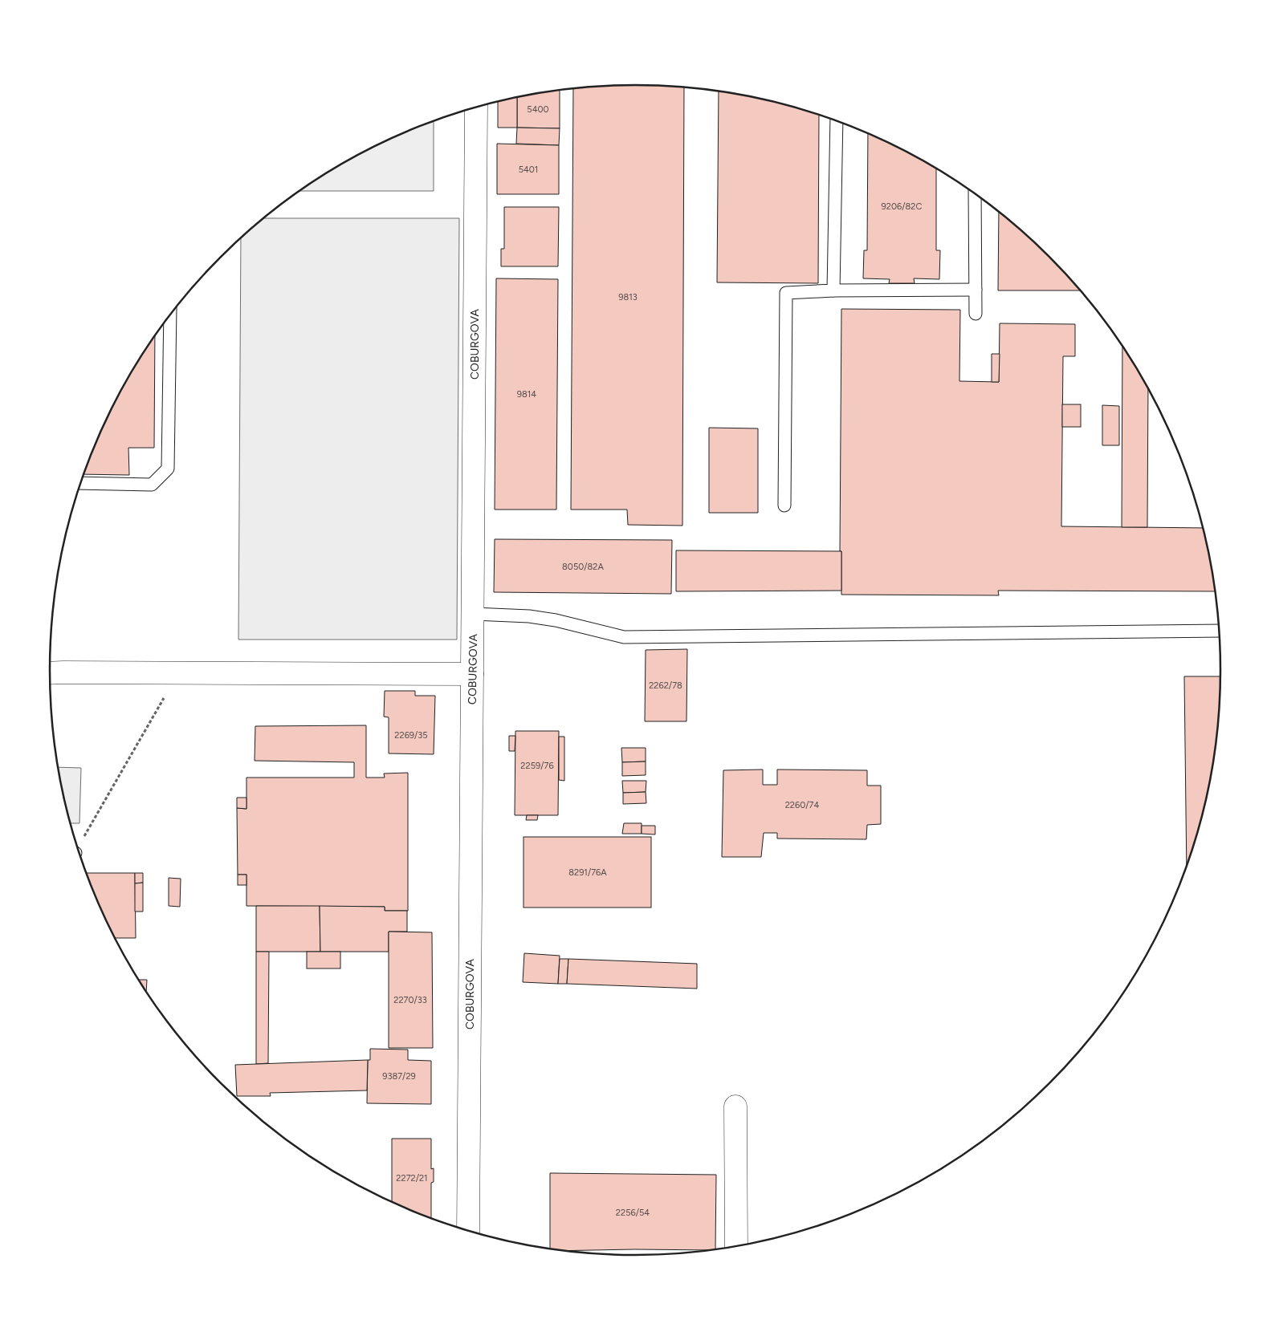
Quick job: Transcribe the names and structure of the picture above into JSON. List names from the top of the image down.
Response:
{
  "streets": {
    "street": ["COBURGOVA"]
  },
  "house_numbers": [
    "5400",
    "5401",
    "9206/82C",
    "9813",
    "9814",
    "8050/82A",
    "2262/78",
    "2269/35",
    "2259/76",
    "2260/74",
    "8291/76A",
    "2270/33",
    "9387/29",
    "2272/21",
    "2256/54"
  ]
}
